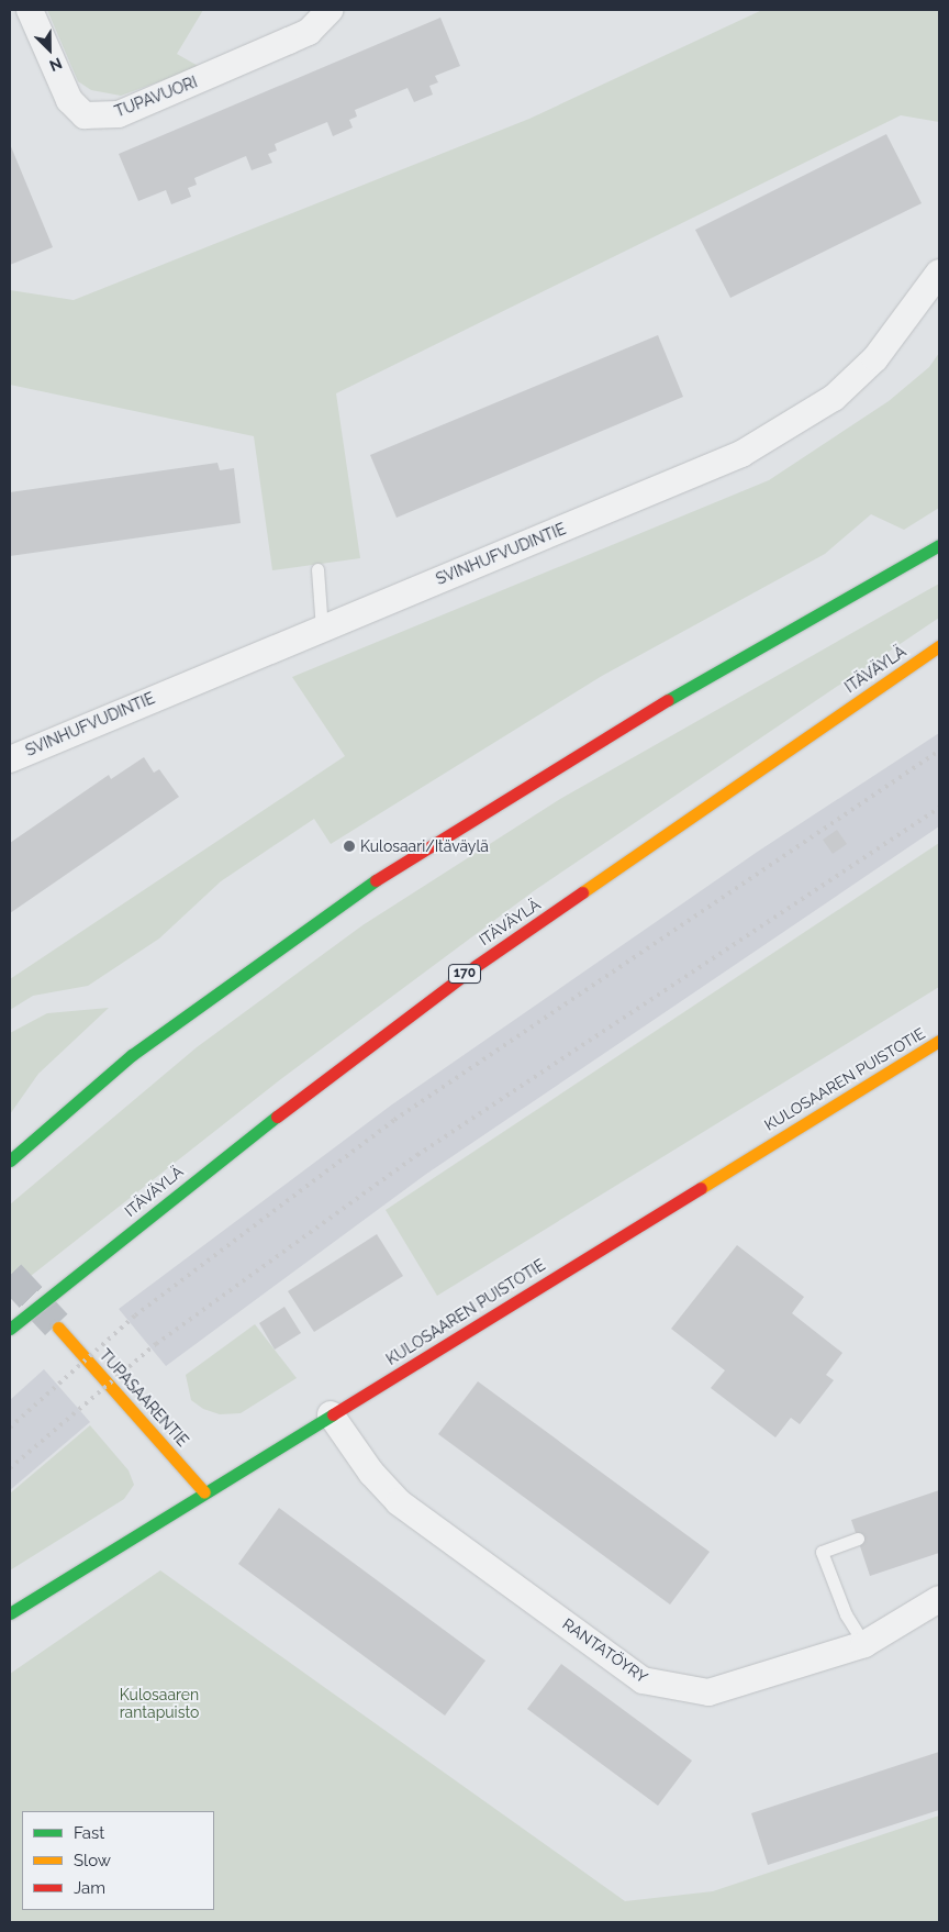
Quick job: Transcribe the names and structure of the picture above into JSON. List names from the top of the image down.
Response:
{
  "streets": {
    "main road": [
      "ITÄVÄYLÄ",
      "170",
      "KULOSAAREN PUISTOTIE",
      "TUPASAARENTIE"
    ],
    "street": ["TUPAVUORI", "SVINHUFVUDINTIE", "RANTATÖYRY"]
  },
  "crossings": [
    ["KULOSAAREN PUISTOTIE", "TUPASAARENTIE"],
    ["KULOSAAREN PUISTOTIE", "RANTATÖYRY"]
  ],
  "parks": ["Kulosaaren rantapuisto"],
  "places": ["Kulosaari/Itäväylä"],
  "legend": ["Fast", "Slow", "Jam"],
  "north": "bottom right"
}
